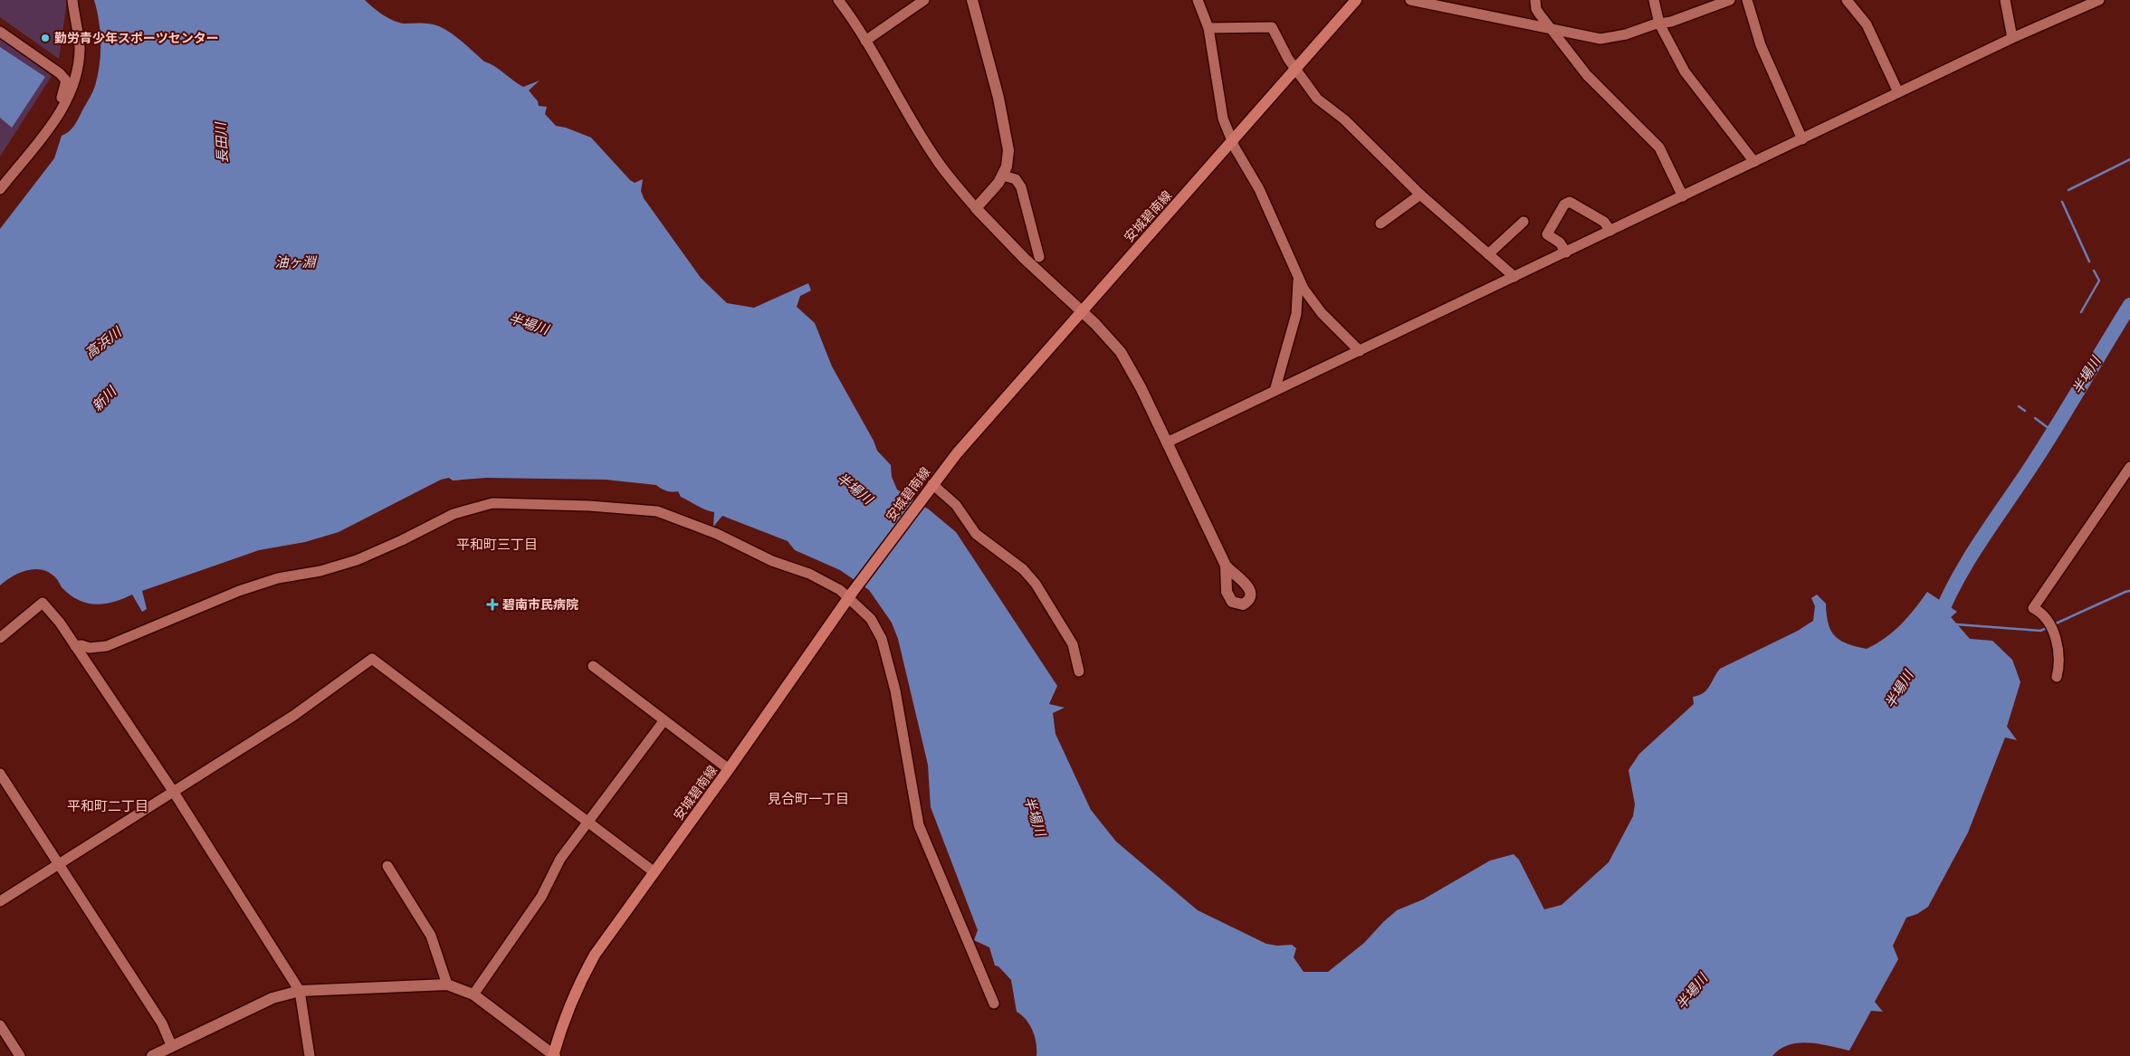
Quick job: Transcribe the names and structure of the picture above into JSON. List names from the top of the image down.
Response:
{
  "streets": {
    "main road": ["安城碧南線"]
  },
  "districts": ["平和町三丁目", "見合町一丁目", "平和町二丁目"],
  "water": [
    "長田川",
    "油ヶ淵",
    "半場川",
    "高浜川",
    "新川"
  ],
  "places": {
    "other": ["勤労青少年スポーツセンター"],
    "health": ["碧南市民病院"]
  }
}
